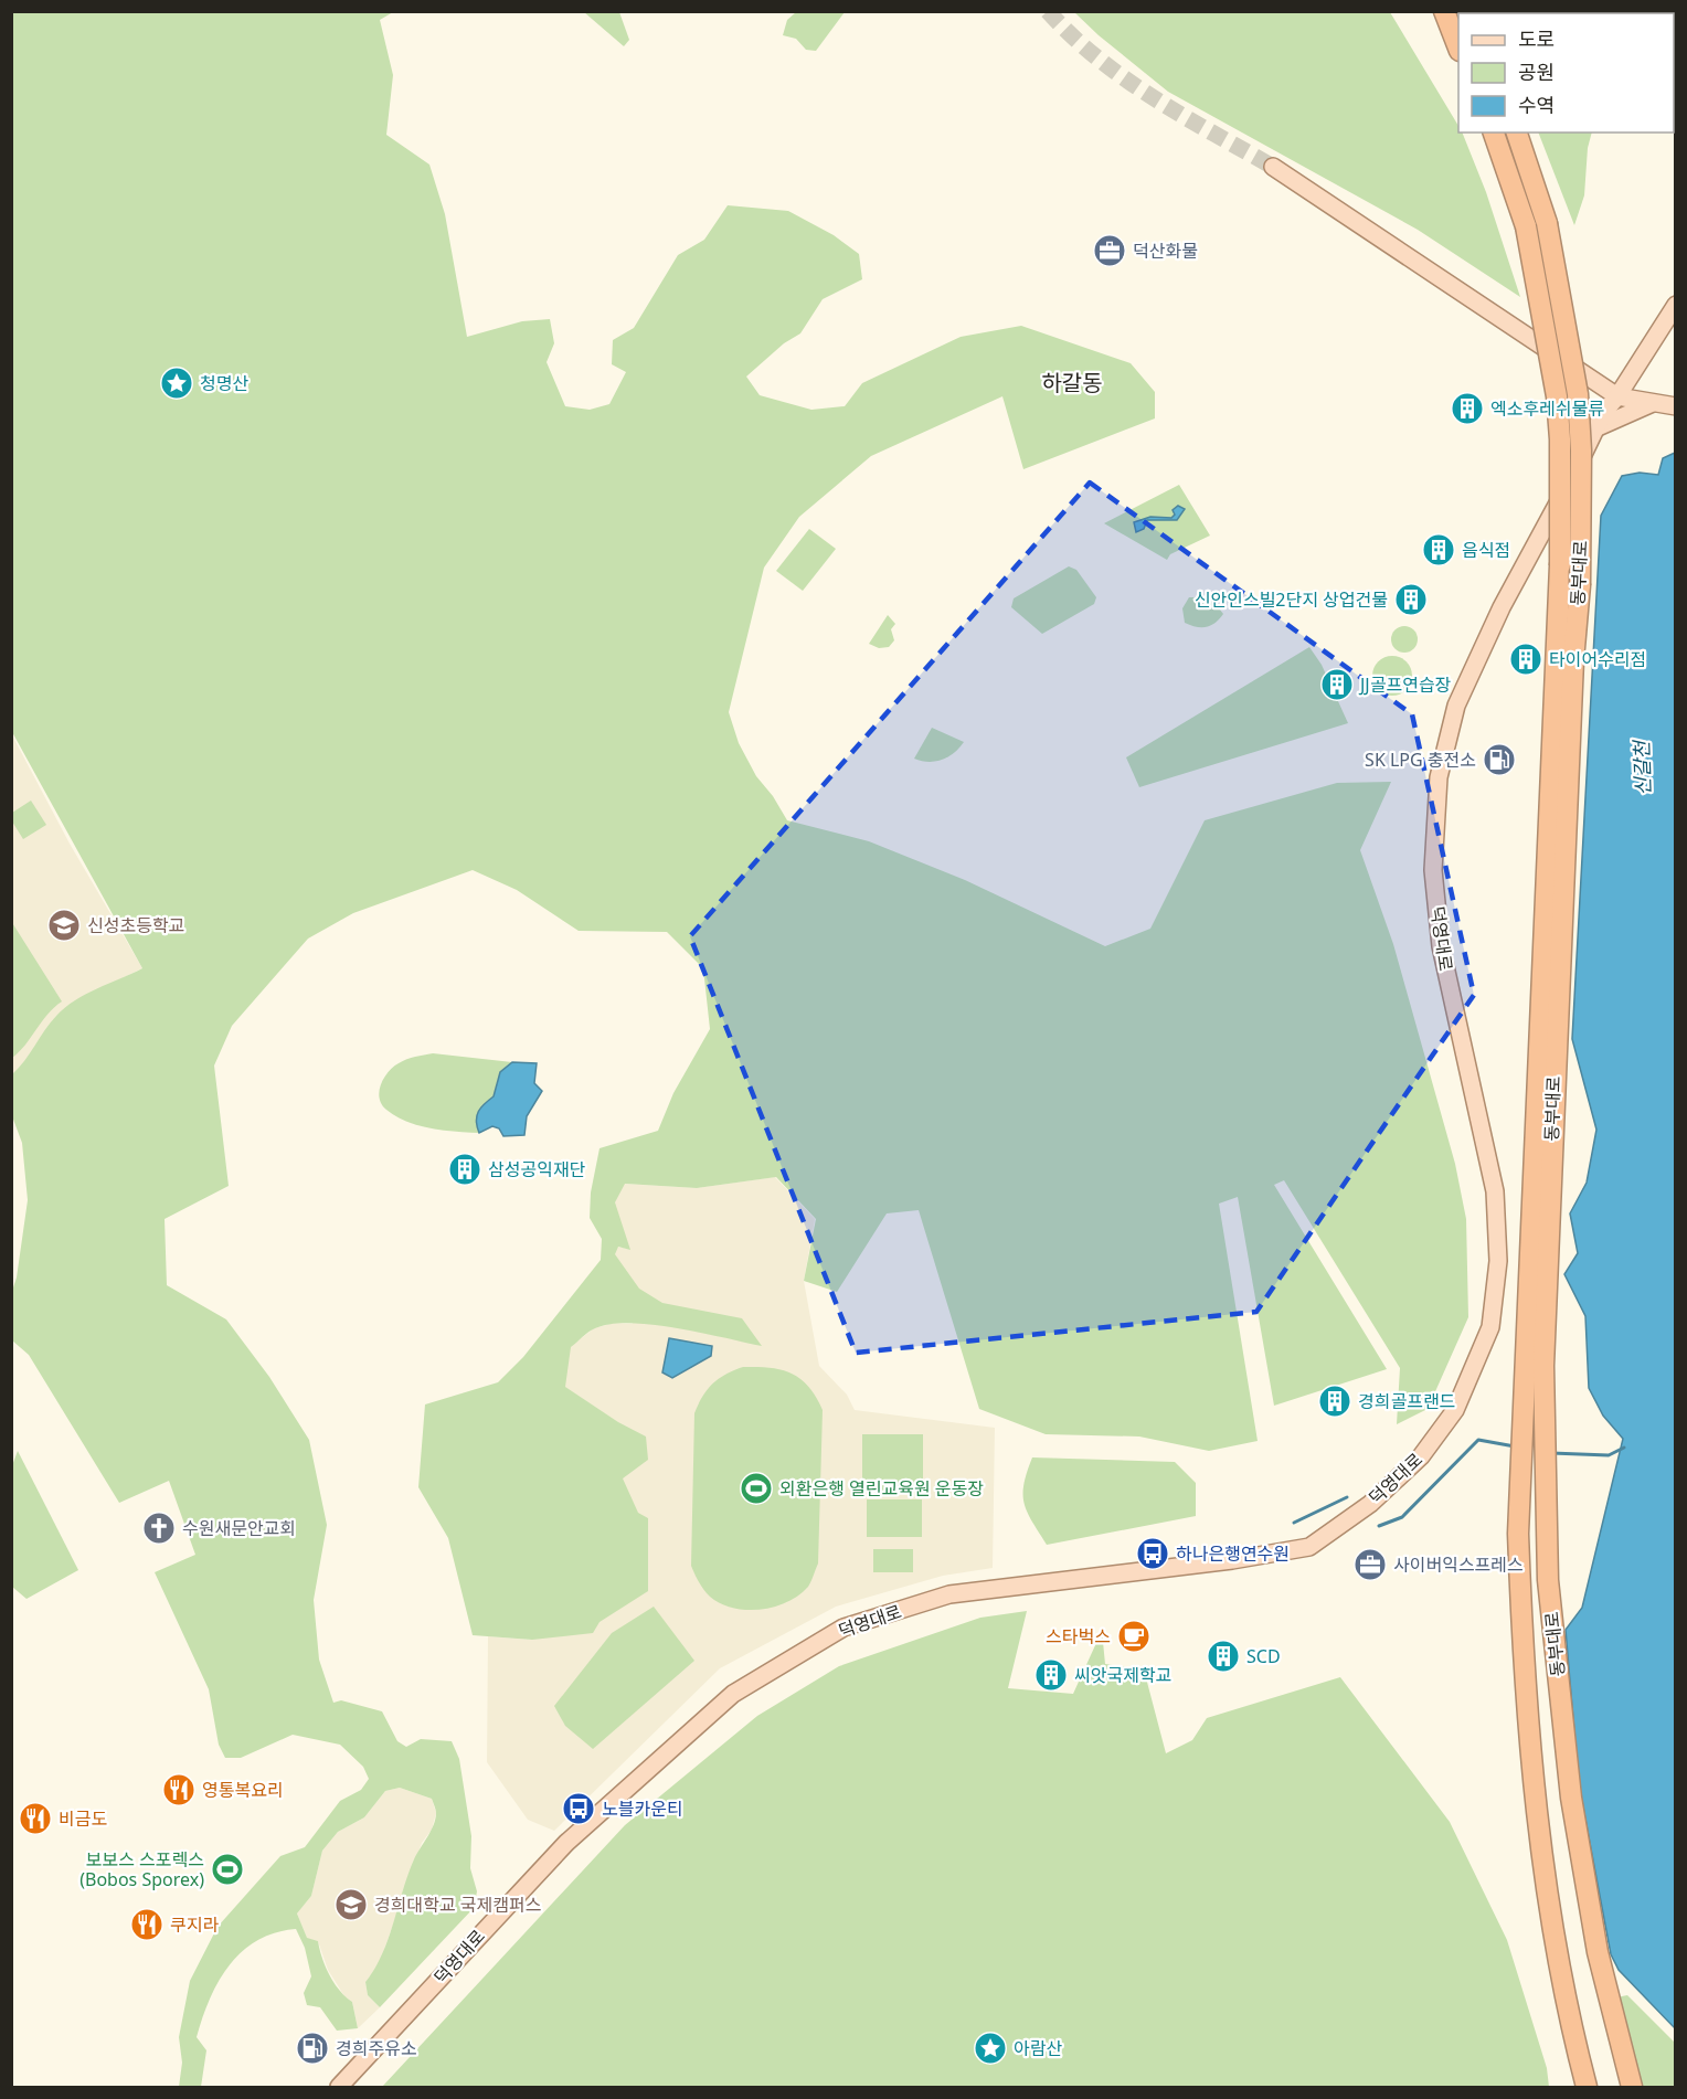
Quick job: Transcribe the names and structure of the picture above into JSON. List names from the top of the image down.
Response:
{
  "streets": {
    "highway": ["동부대로"],
    "main road": ["덕영대로"]
  },
  "districts": ["하갈동"],
  "water": ["신갈천"],
  "places": {
    "office": ["덕산화물", "사이버익스프레스"],
    "place": ["청명산", "아람산"],
    "building": [
      "엑소후레쉬물류",
      "음식점",
      "신안인스빌2단지 상업건물",
      "타이어수리점",
      "JJ골프연습장",
      "삼성공익재단",
      "경희골프랜드",
      "SCD",
      "씨앗국제학교"
    ],
    "fuel station": ["SK LPG 충전소", "경희주유소"],
    "school or university": ["신성초등학교", "경희대학교 국제캠퍼스"],
    "sports": ["외환은행 열린교육원 운동장", "보보스 스포렉스 (Bobos Sporex)"],
    "church": ["수원새문안교회"],
    "bus stop": ["하나은행연수원", "노블카운티"],
    "cafe": ["스타벅스"],
    "restaurant": ["영통복요리", "비금도", "쿠지라"]
  },
  "legend": ["도로", "공원", "수역"]
}
